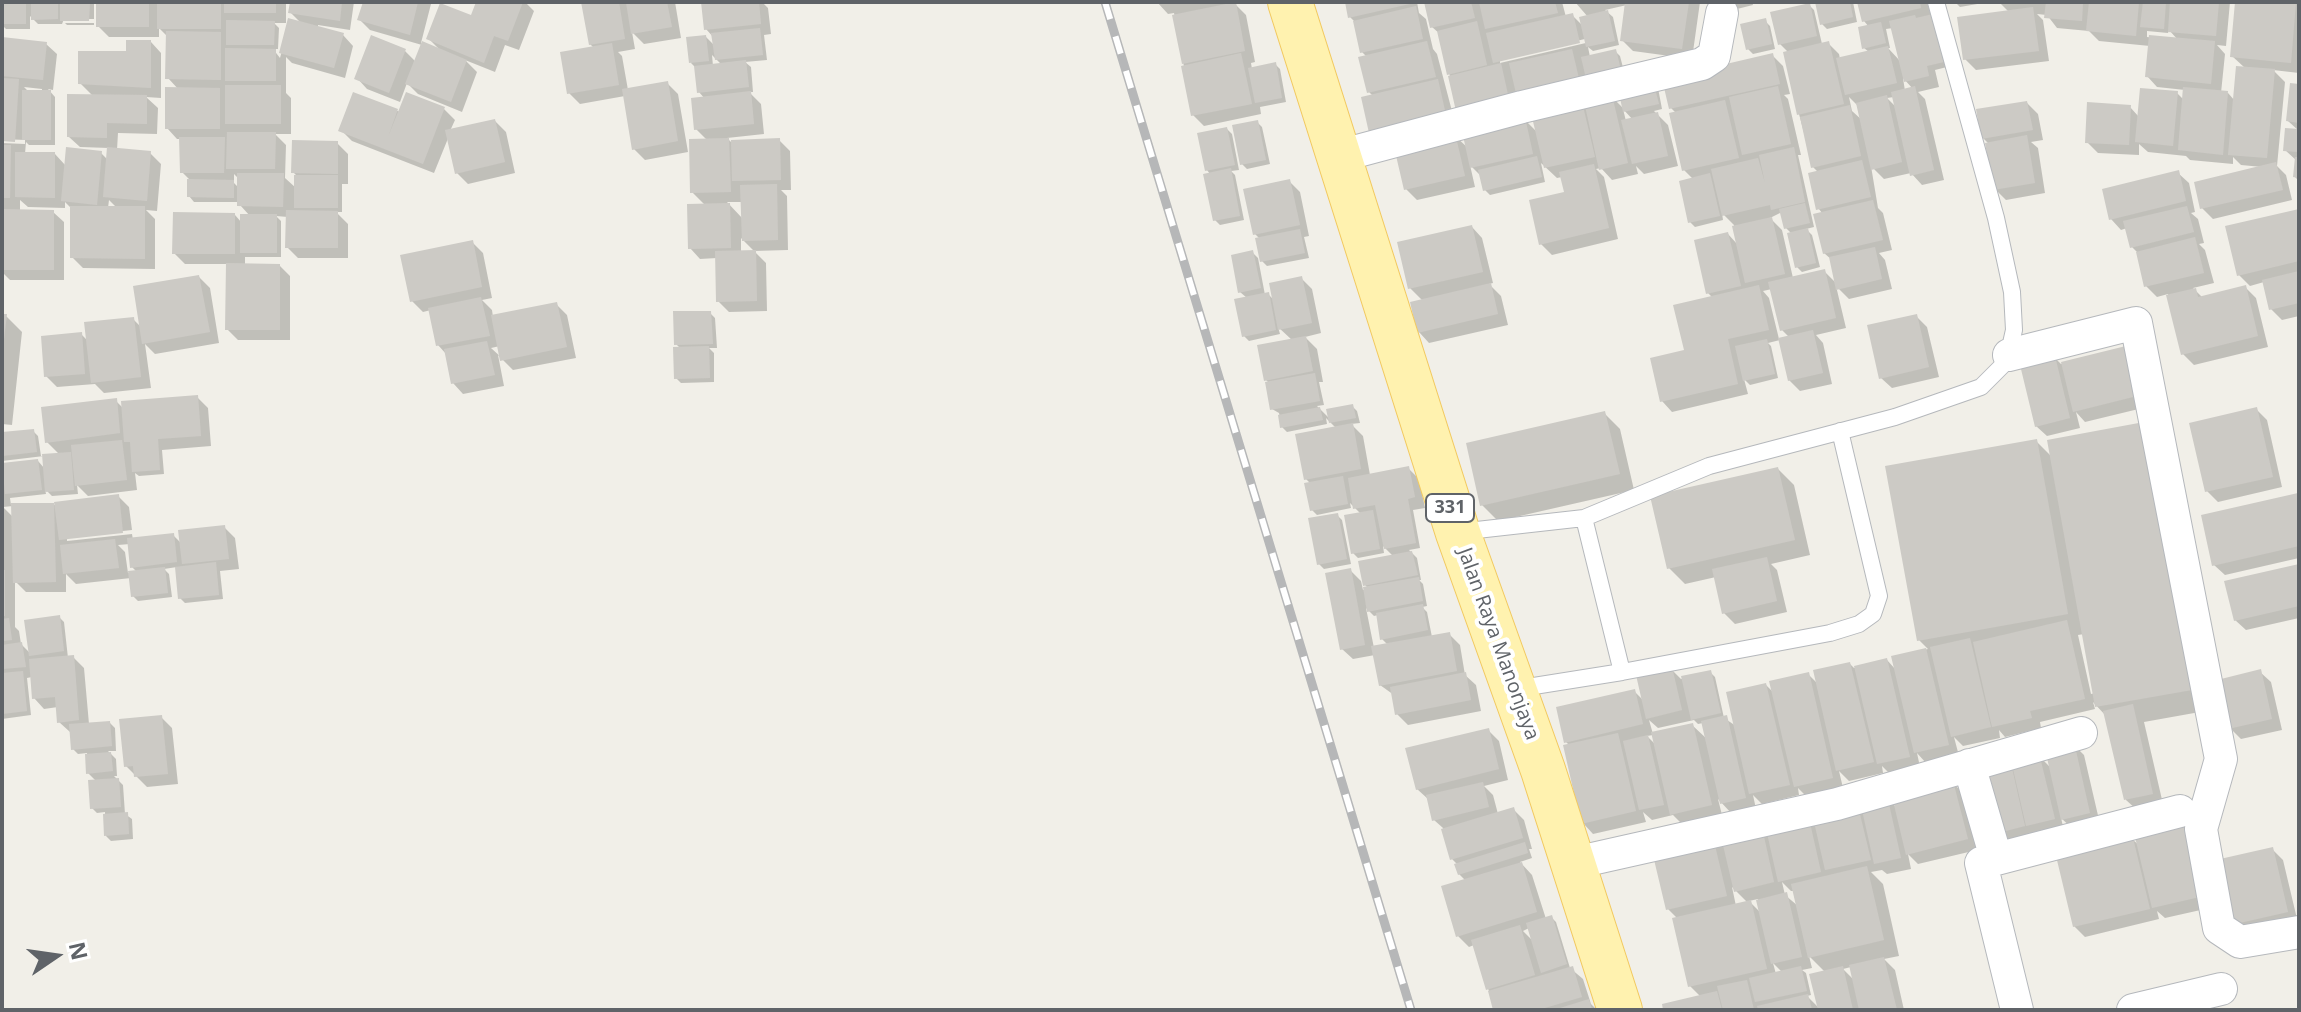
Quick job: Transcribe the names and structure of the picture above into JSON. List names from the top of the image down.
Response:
{
  "streets": {
    "main road": ["331", "Jalan Raya Manonjaya"]
  },
  "north": "right"
}
